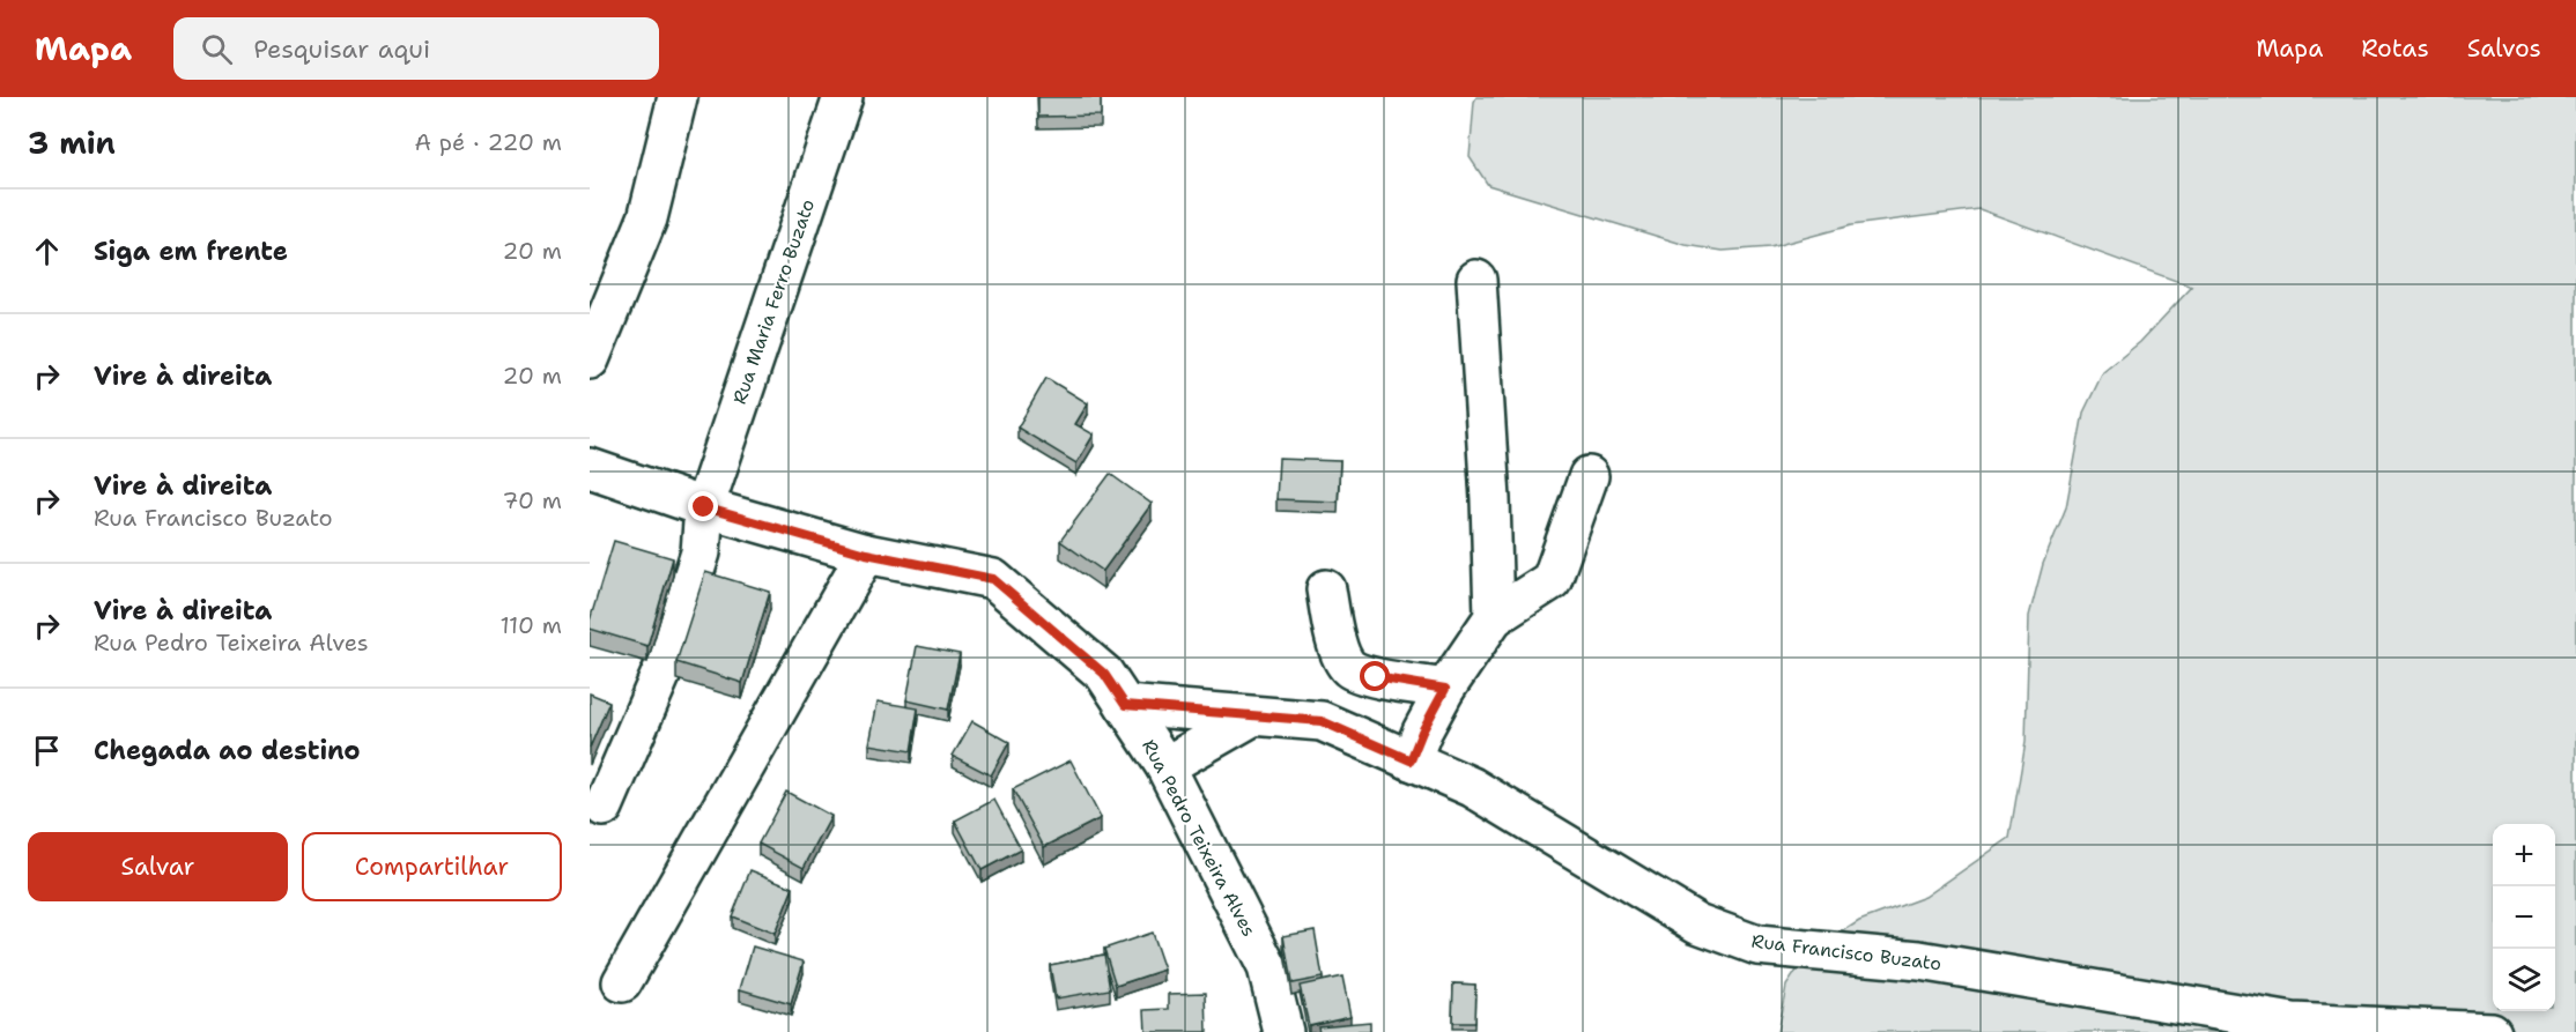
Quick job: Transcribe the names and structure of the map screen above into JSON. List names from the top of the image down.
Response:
{
  "streets": {
    "street": ["Rua Maria Ferro Buzato", "Rua Pedro Teixeira Alves", "Rua Francisco Buzato"]
  },
  "crossings": [
    ["Rua Maria Ferro Buzato", "Rua Pedro Teixeira Alves"],
    ["Rua Pedro Teixeira Alves", "Rua Francisco Buzato"]
  ],
  "page": {
    "header": "Mapa",
    "search": "Pesquisar aqui",
    "nav": ["Mapa", "Rotas", "Salvos"],
    "heading": ["3 min", "A pé · 220 m"],
    "list": [
      ["Siga em frente", "20 m"],
      ["Vire à direita", "20 m"],
      ["Vire à direita", "Rua Francisco Buzato", "70 m"],
      ["Vire à direita", "Rua Pedro Teixeira Alves", "110 m"],
      "Chegada ao destino"
    ],
    "buttons": ["Salvar", "Compartilhar"],
    "map_buttons": ["+", "−"]
  }
}
